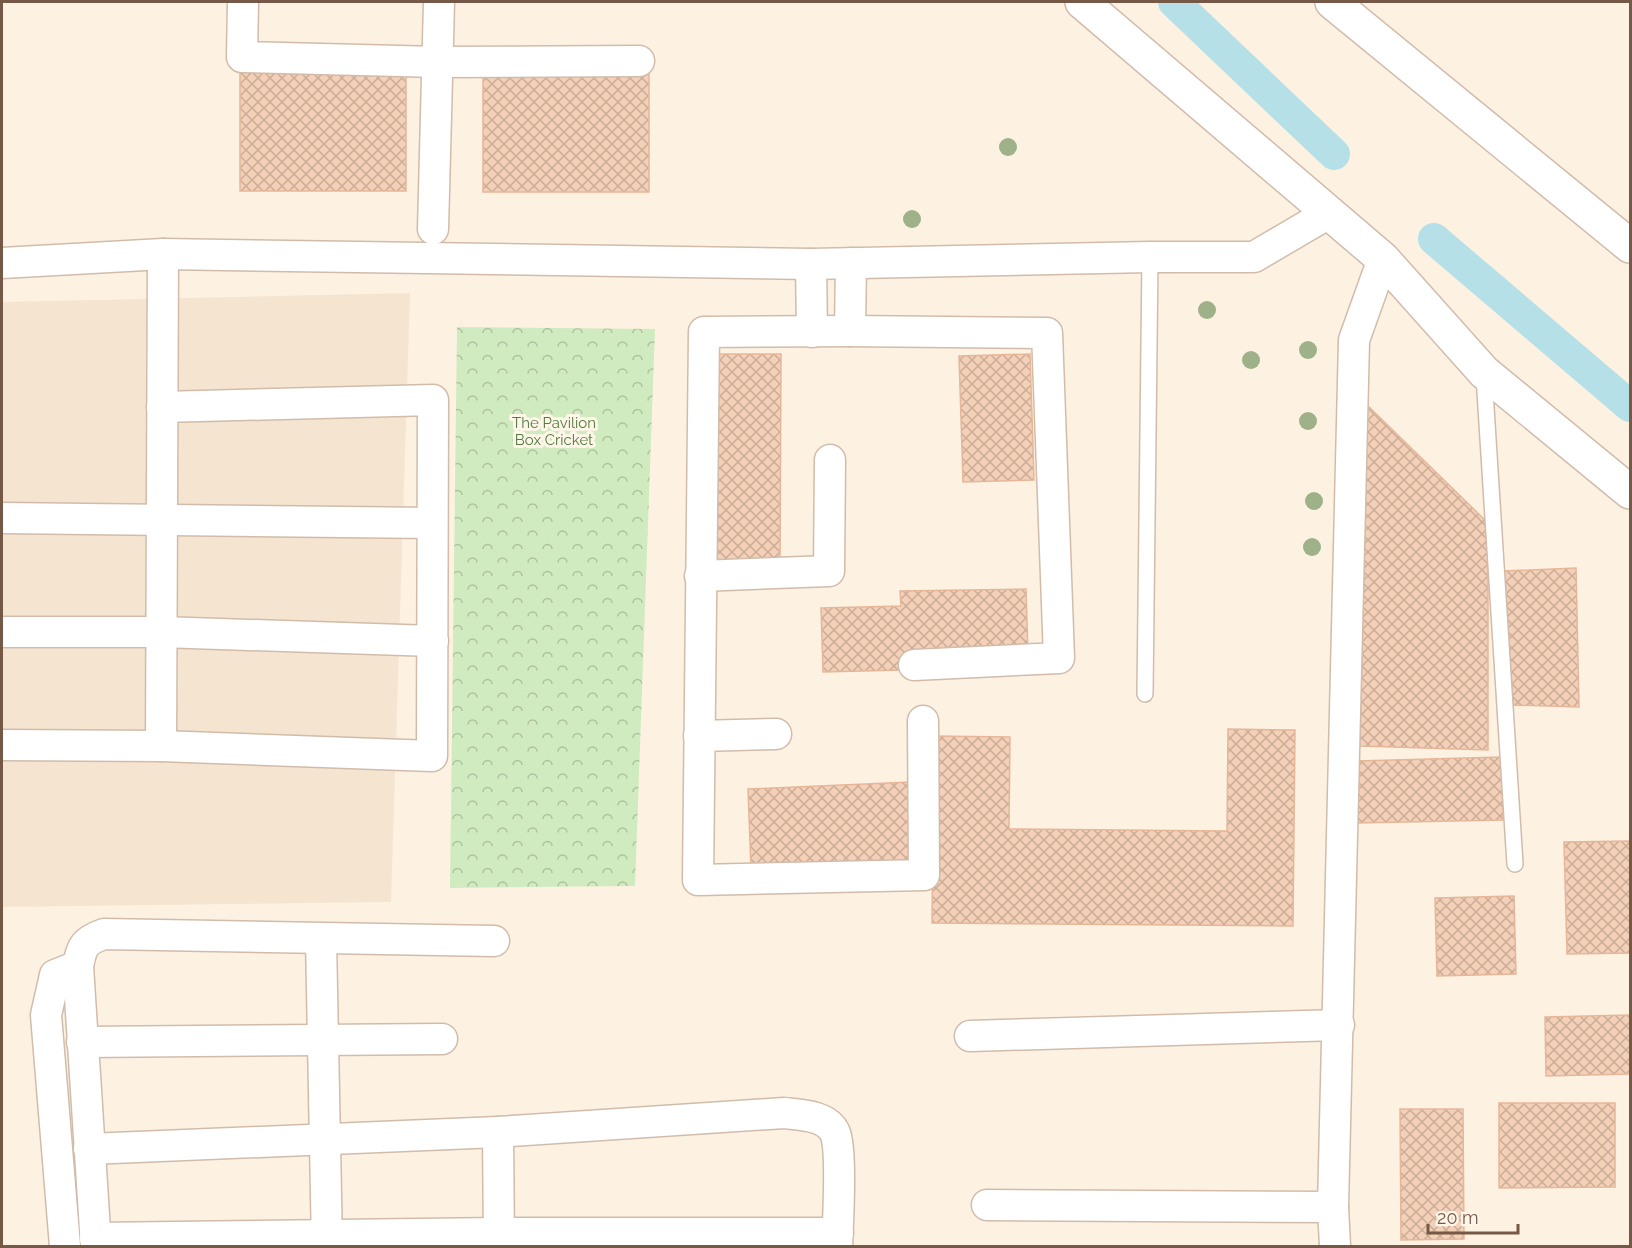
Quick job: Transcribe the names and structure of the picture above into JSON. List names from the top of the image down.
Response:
{
  "parks": ["The Pavilion Box Cricket"],
  "scale_bar": "20 m"
}
